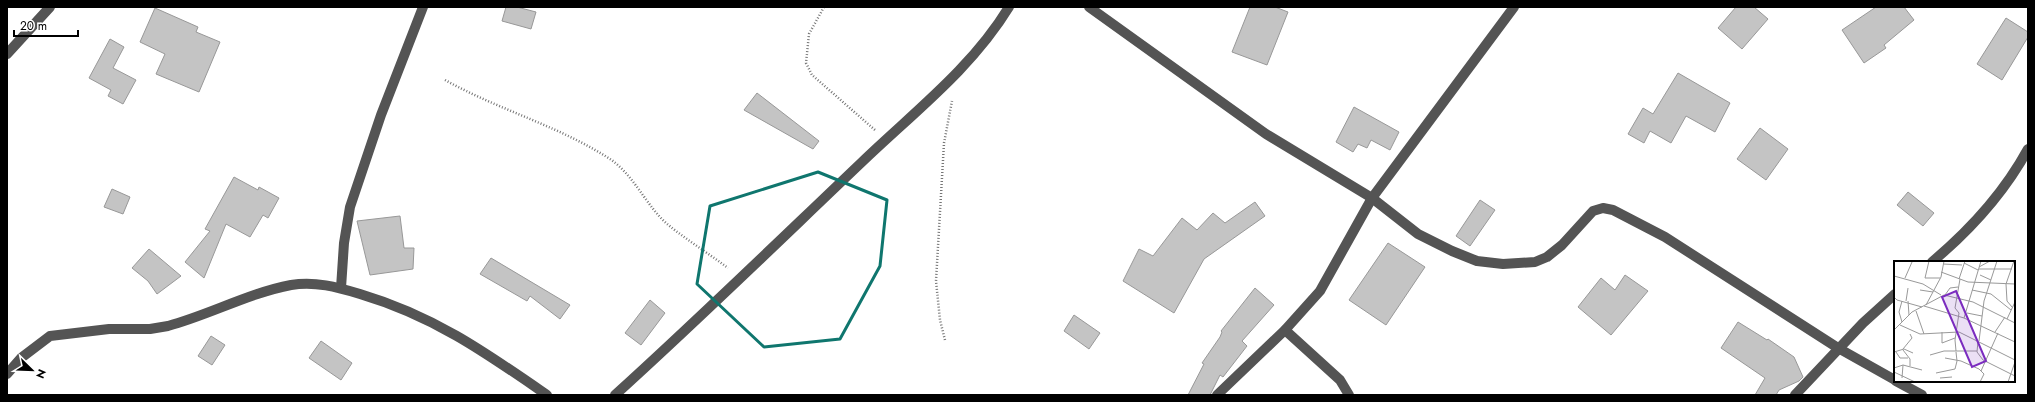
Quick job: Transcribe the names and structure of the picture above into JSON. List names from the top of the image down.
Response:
{
  "scale_bar": "20 m",
  "north": "bottom right"
}
